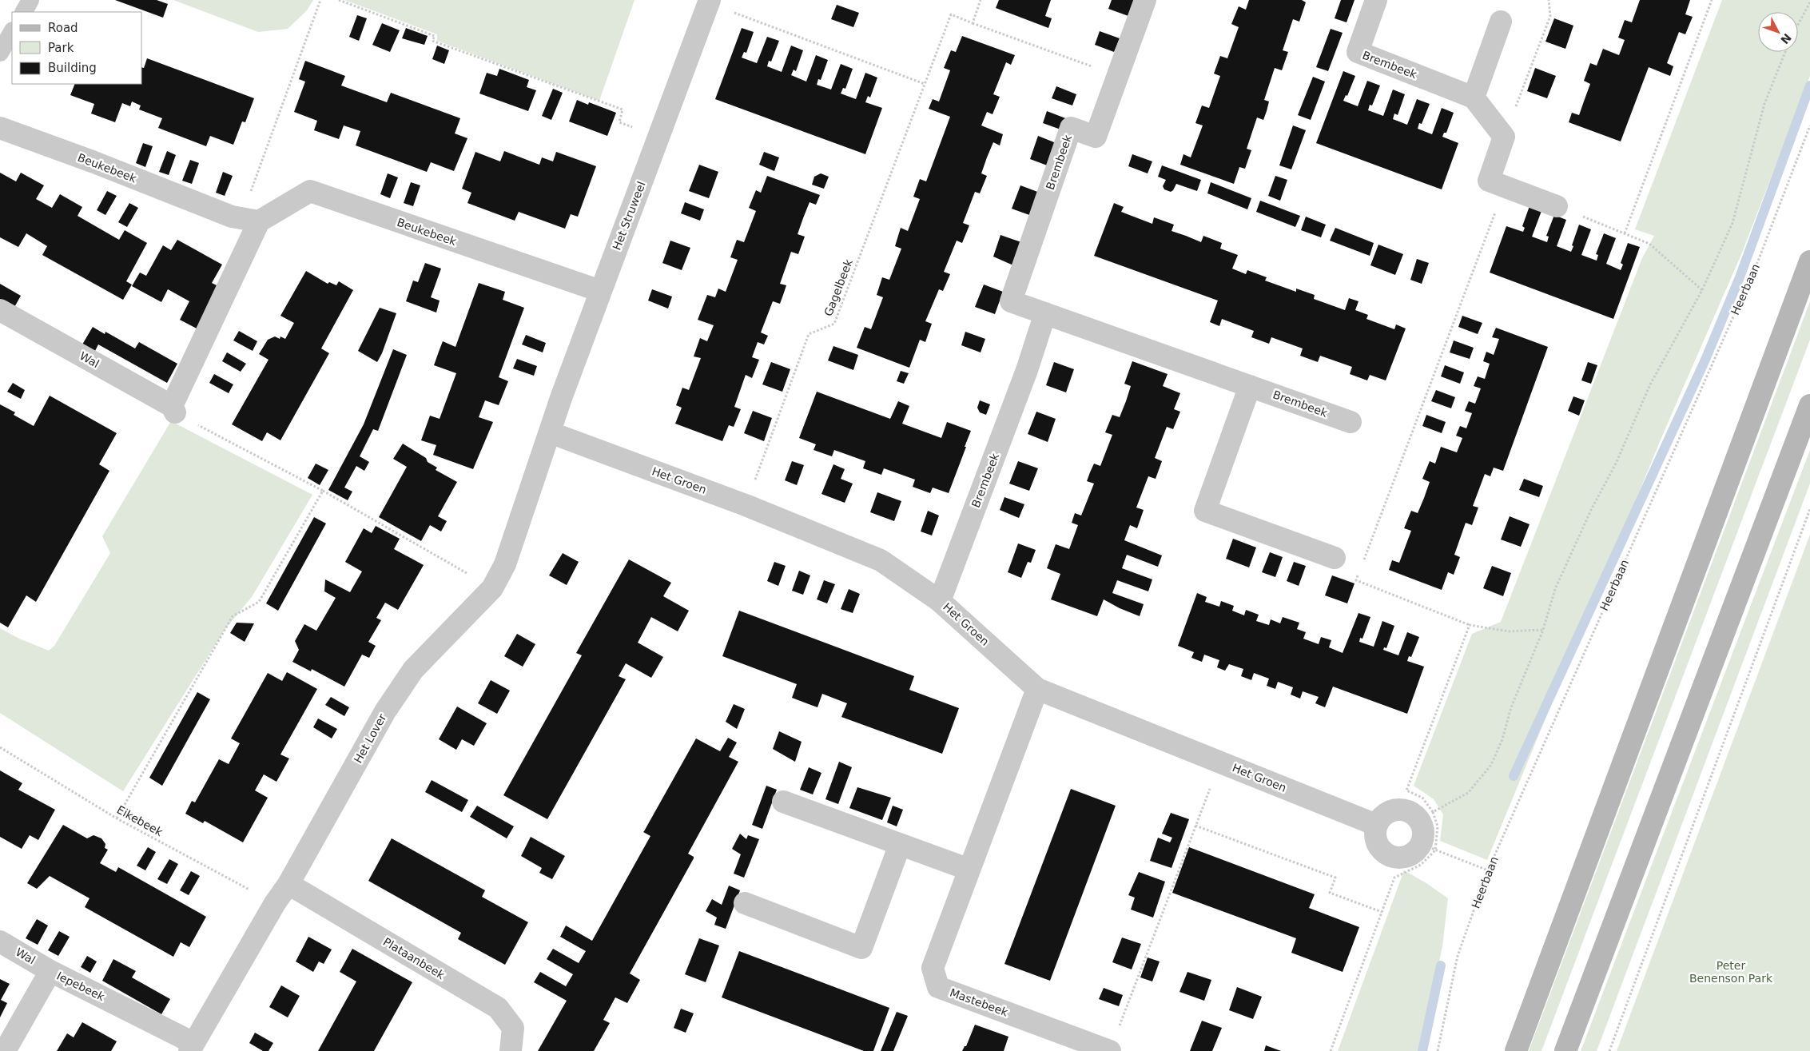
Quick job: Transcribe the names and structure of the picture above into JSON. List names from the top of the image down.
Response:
{
  "streets": {
    "street": [
      "Brembeek",
      "Beukebeek",
      "Het Struweel",
      "Wal",
      "Het Groen",
      "Het Lover",
      "Plataanbeek",
      "Iepebeek",
      "Mastebeek"
    ],
    "path": ["Gagelbeek", "Heerbaan", "Eikebeek"]
  },
  "crossings": [
    ["Brembeek", "Het Groen"],
    ["Beukebeek", "Het Struweel"],
    ["Het Struweel", "Het Groen"],
    ["Het Struweel", "Het Lover"],
    ["Gagelbeek", "Het Groen"],
    ["Wal", "Iepebeek"],
    ["Het Groen", "Het Lover"],
    ["Het Groen", "Mastebeek"],
    ["Het Lover", "Eikebeek"],
    ["Het Lover", "Plataanbeek"],
    ["Het Lover", "Iepebeek"]
  ],
  "parks": ["Peter Benenson Park"],
  "legend": ["Road", "Park", "Building"],
  "north": "bottom right"
}
